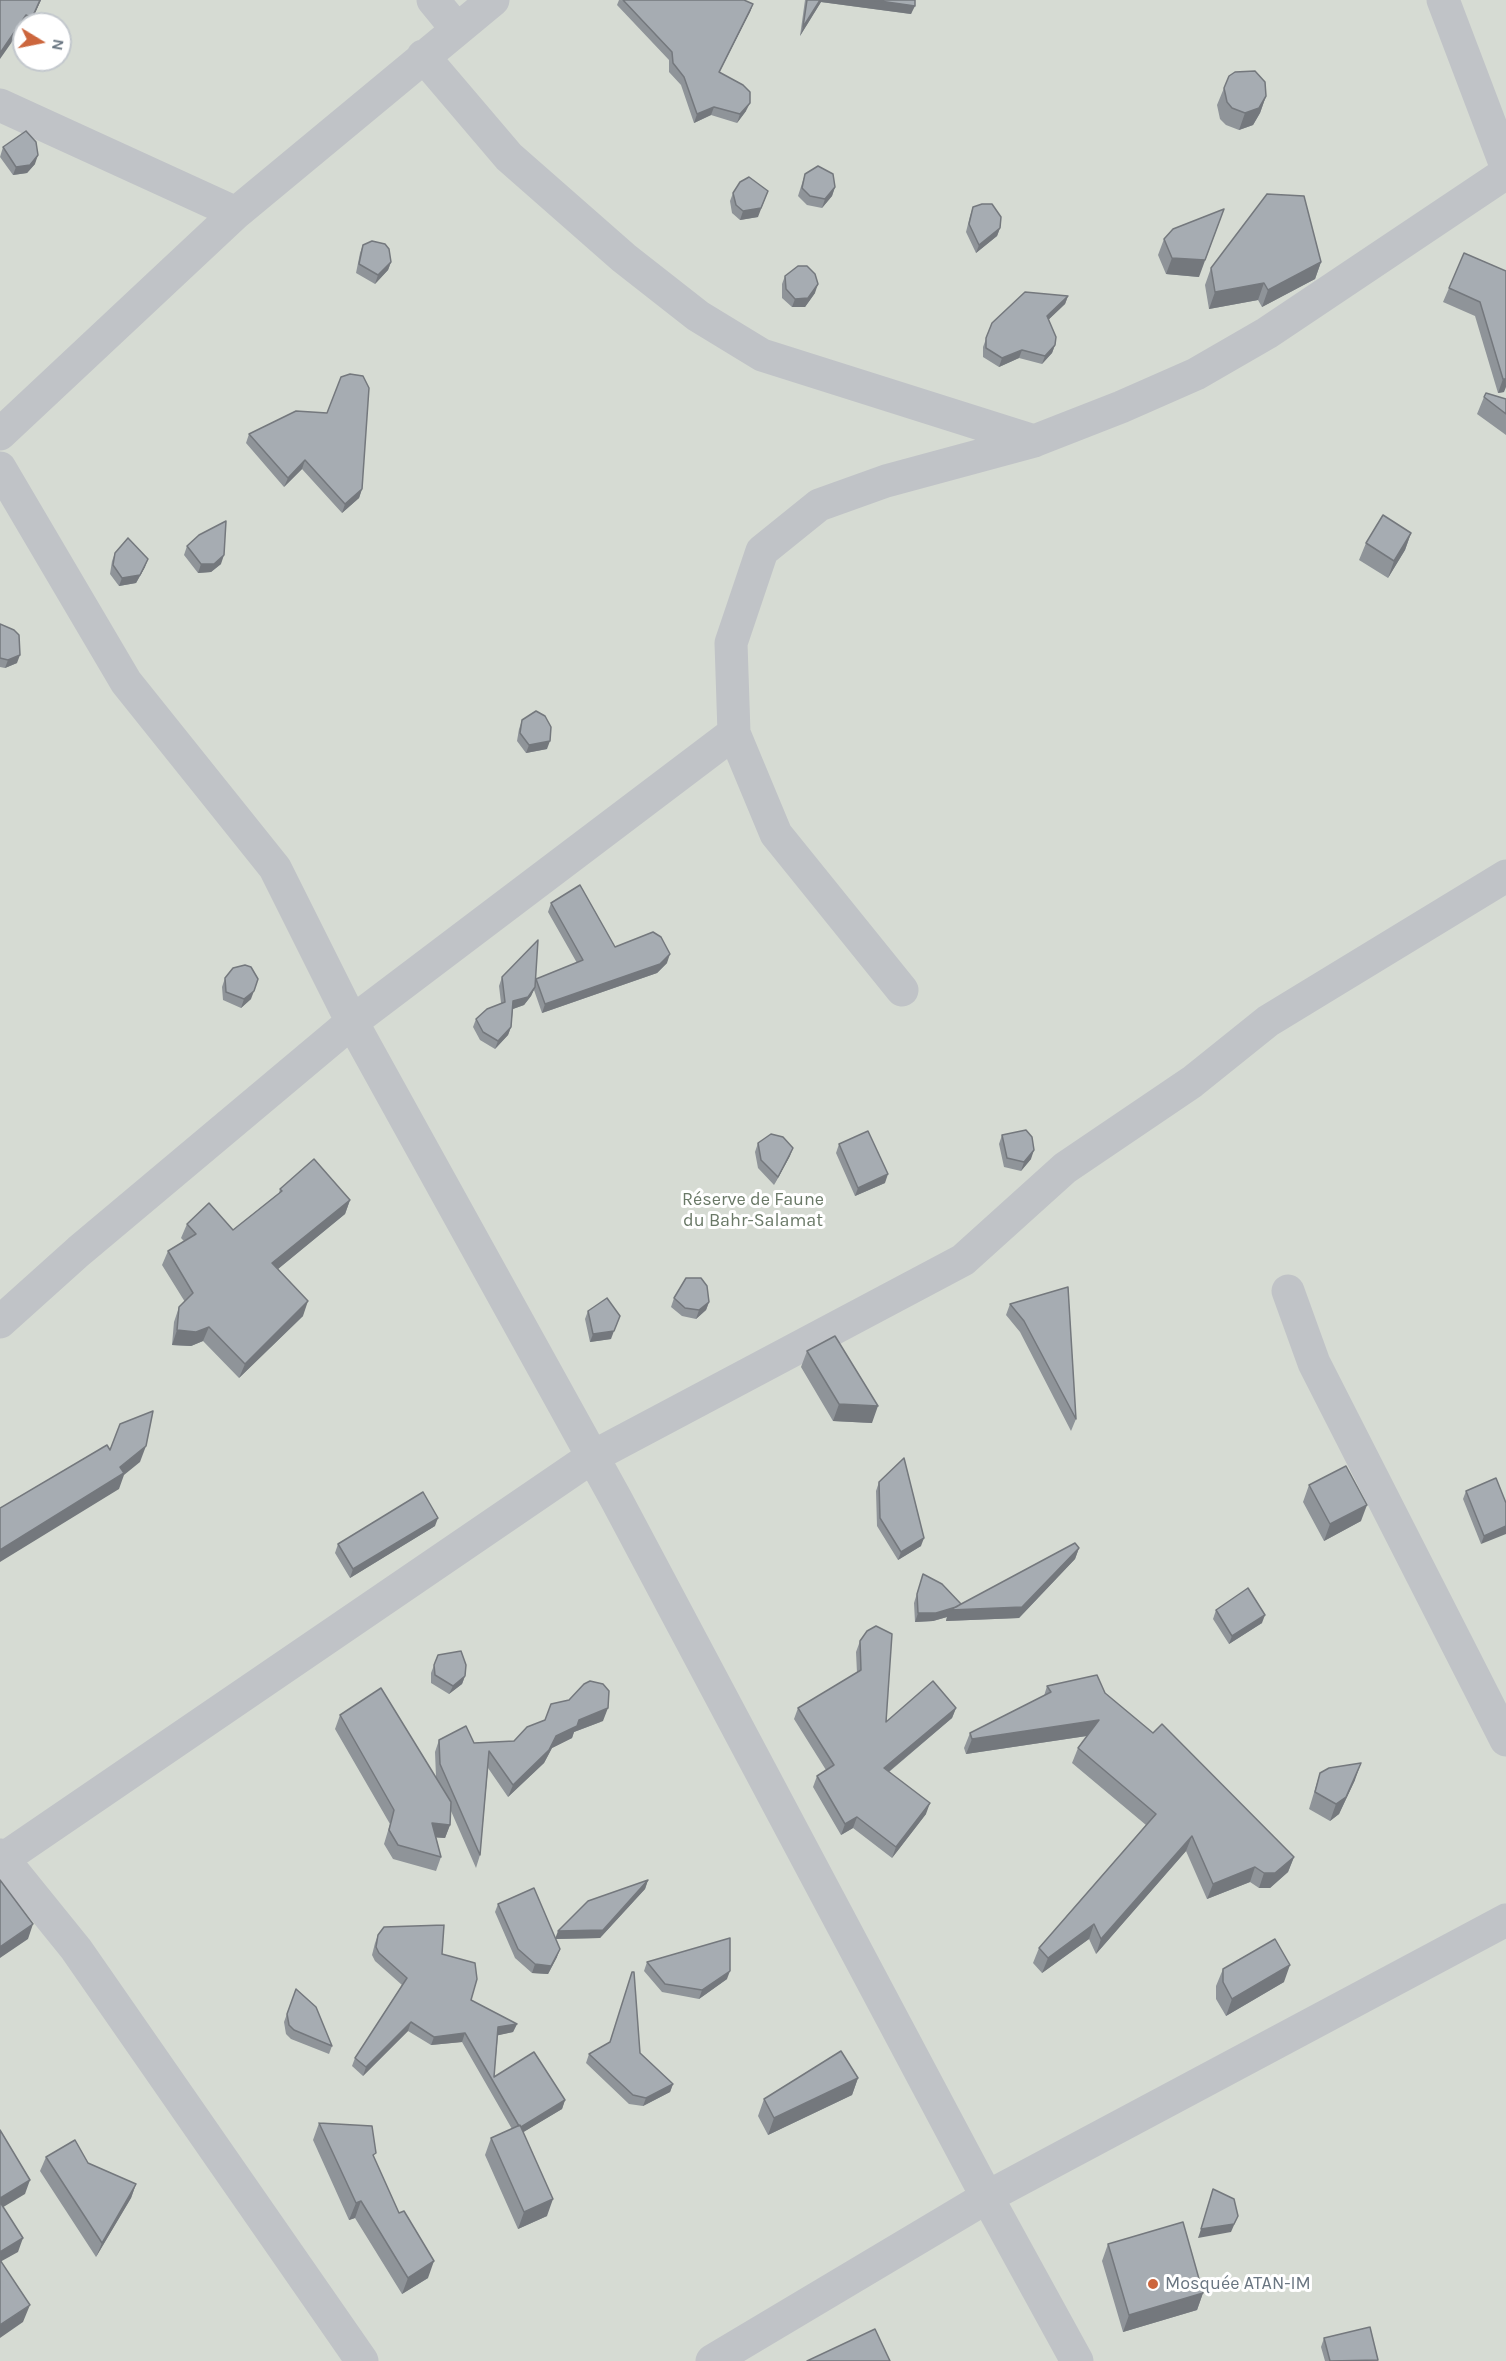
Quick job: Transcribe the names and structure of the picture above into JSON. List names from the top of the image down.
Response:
{
  "parks": ["Réserve de Faune du Bahr-Salamat"],
  "places": ["Mosquée ATAN-IM"],
  "north": "right"
}
